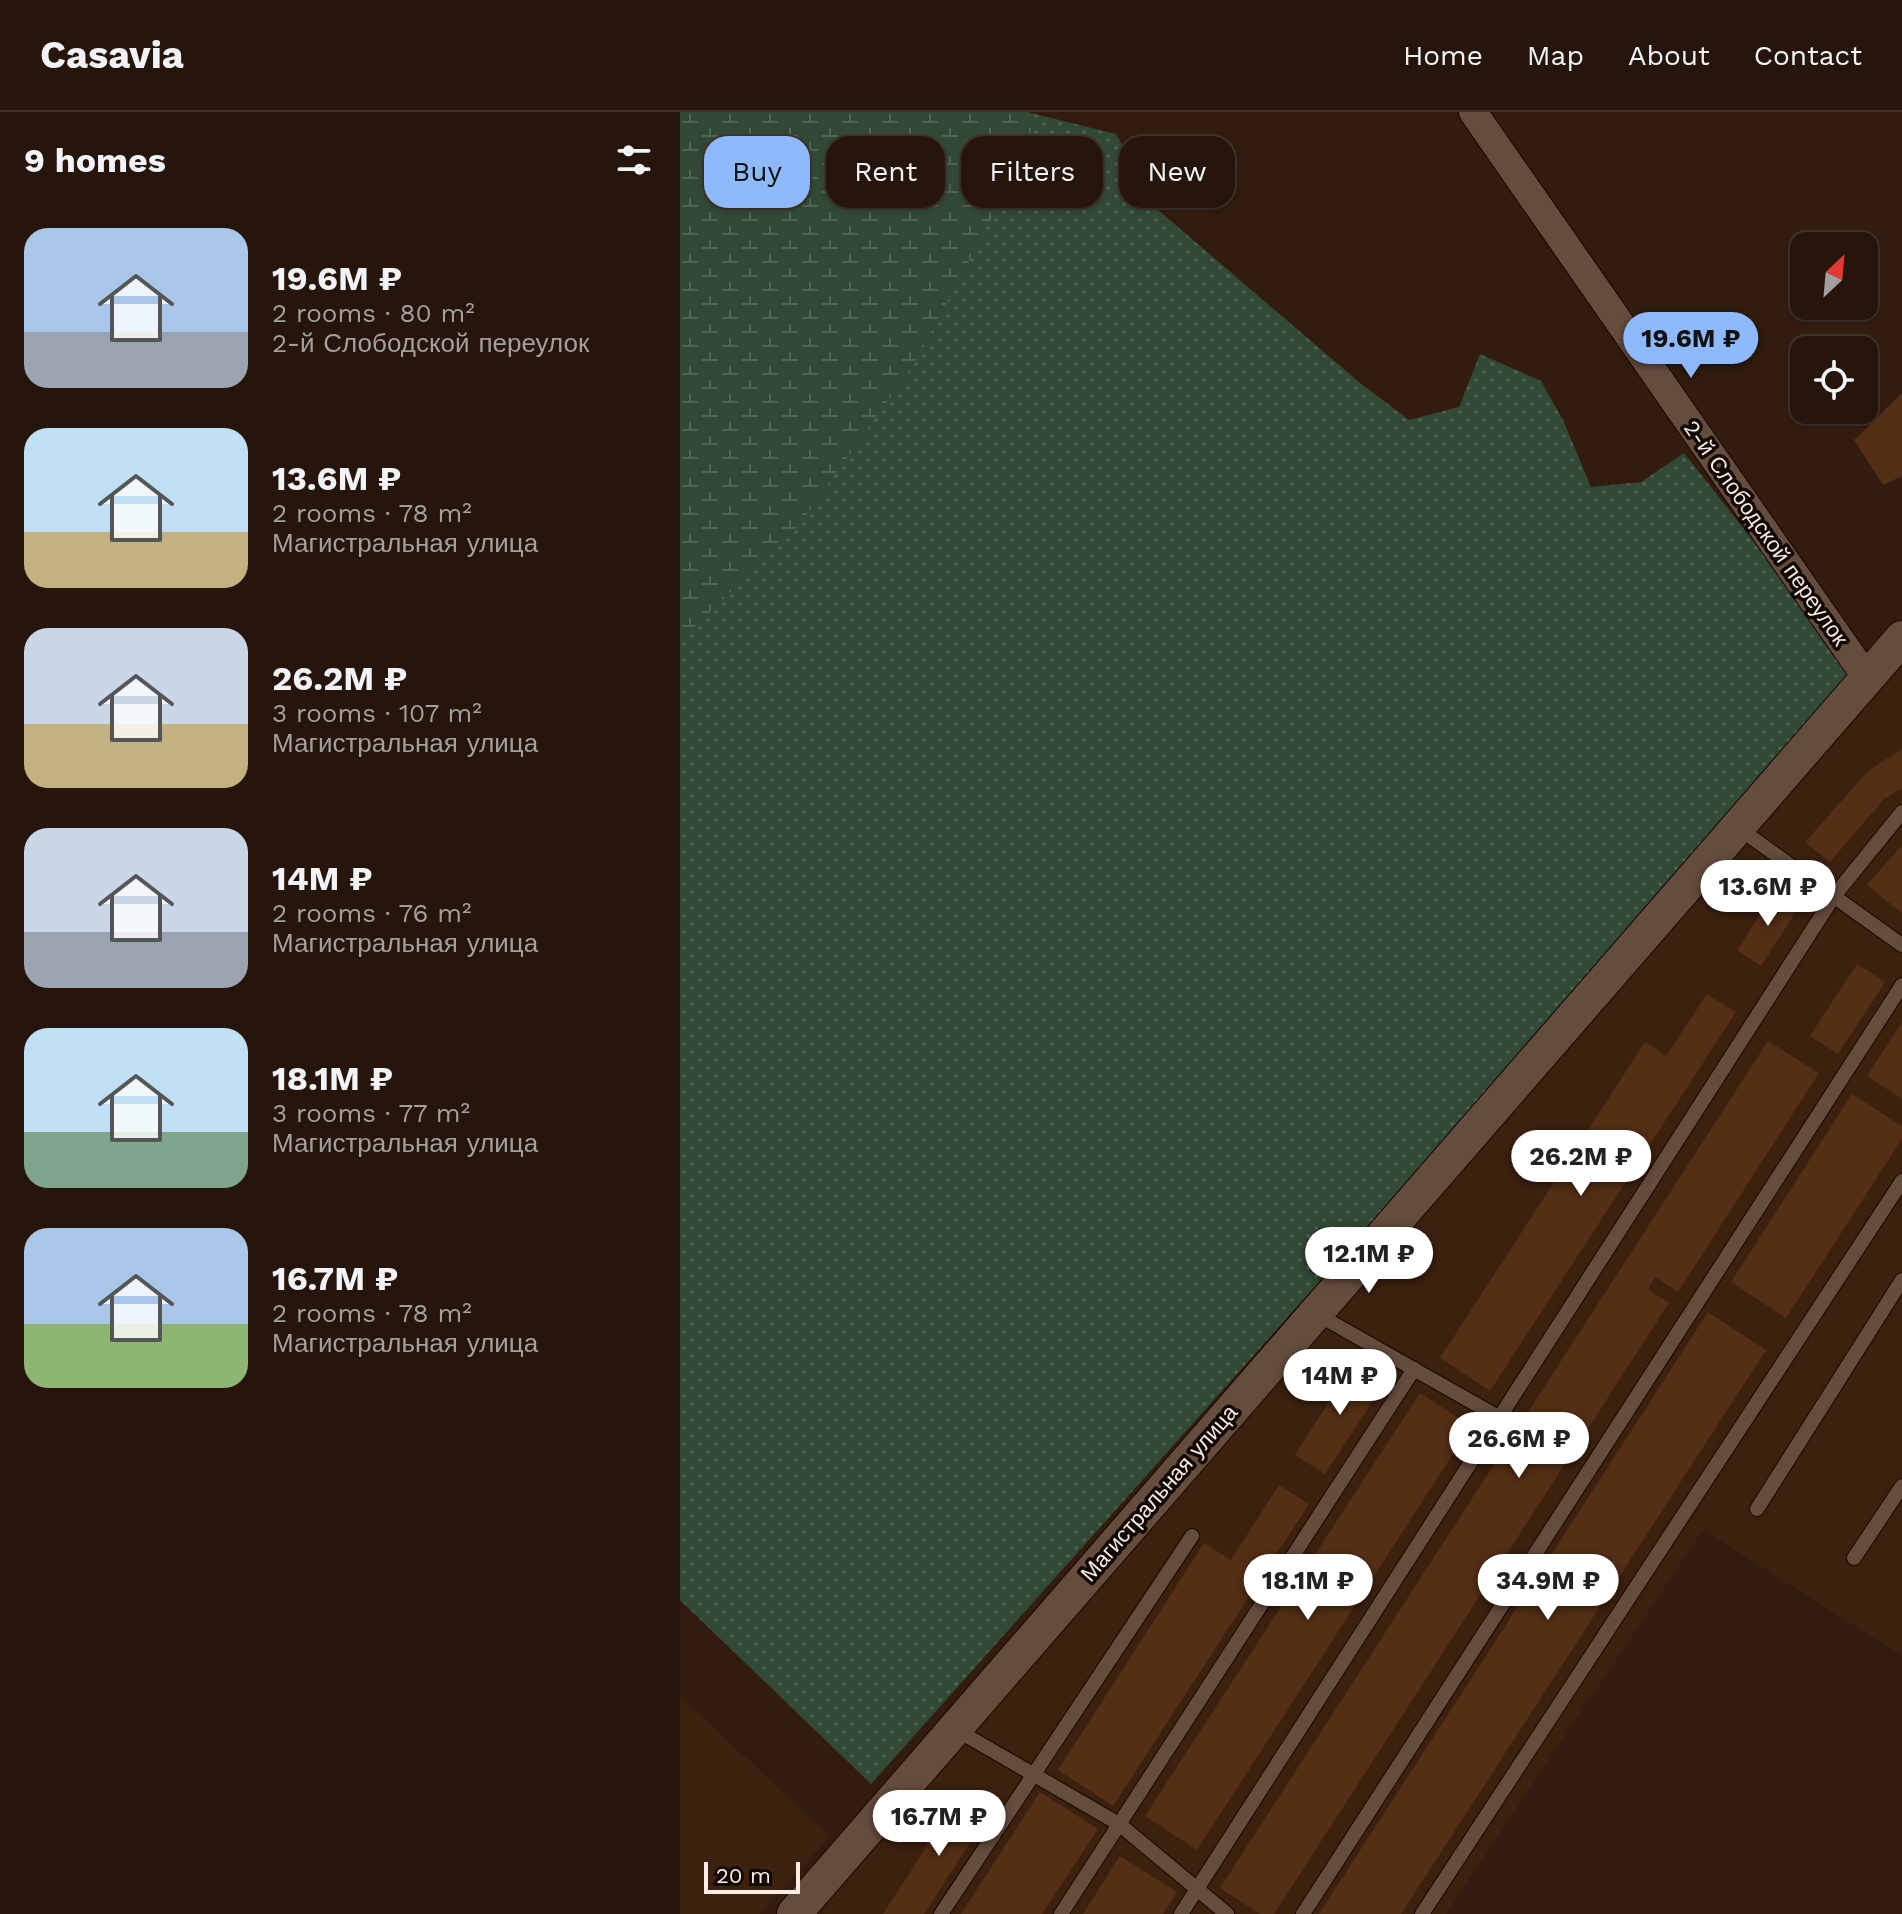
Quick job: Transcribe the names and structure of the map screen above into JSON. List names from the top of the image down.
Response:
{
  "streets": {
    "street": ["2-й Слободской переулок", "Магистральная улица"]
  },
  "crossings": [
    ["2-й Слободской переулок", "Магистральная улица"]
  ],
  "scale_bar": "20 m",
  "north": "top right",
  "page": {
    "header": "Casavia",
    "nav": [
      "Home",
      "Map",
      "About",
      "Contact"
    ],
    "heading": "9 homes",
    "chip": [
      "Buy",
      "Rent",
      "Filters",
      "New"
    ],
    "list": [
      {
        "name": "19.6M ₽",
        "note": "2 rooms · 80 m² · 2-й Слободской переулок"
      },
      {
        "name": "13.6M ₽",
        "note": "2 rooms · 78 m² · Магистральная улица"
      },
      {
        "name": "26.2M ₽",
        "note": "3 rooms · 107 m² · Магистральная улица"
      },
      {
        "name": "14M ₽",
        "note": "2 rooms · 76 m² · Магистральная улица"
      },
      {
        "name": "18.1M ₽",
        "note": "3 rooms · 77 m² · Магистральная улица"
      },
      {
        "name": "16.7M ₽",
        "note": "2 rooms · 78 m² · Магистральная улица"
      }
    ],
    "price": [
      "19.6M ₽",
      "13.6M ₽",
      "26.2M ₽",
      "12.1M ₽",
      "14M ₽",
      "26.6M ₽",
      "18.1M ₽",
      "34.9M ₽",
      "16.7M ₽"
    ],
    "scale": "20 m"
  }
}
